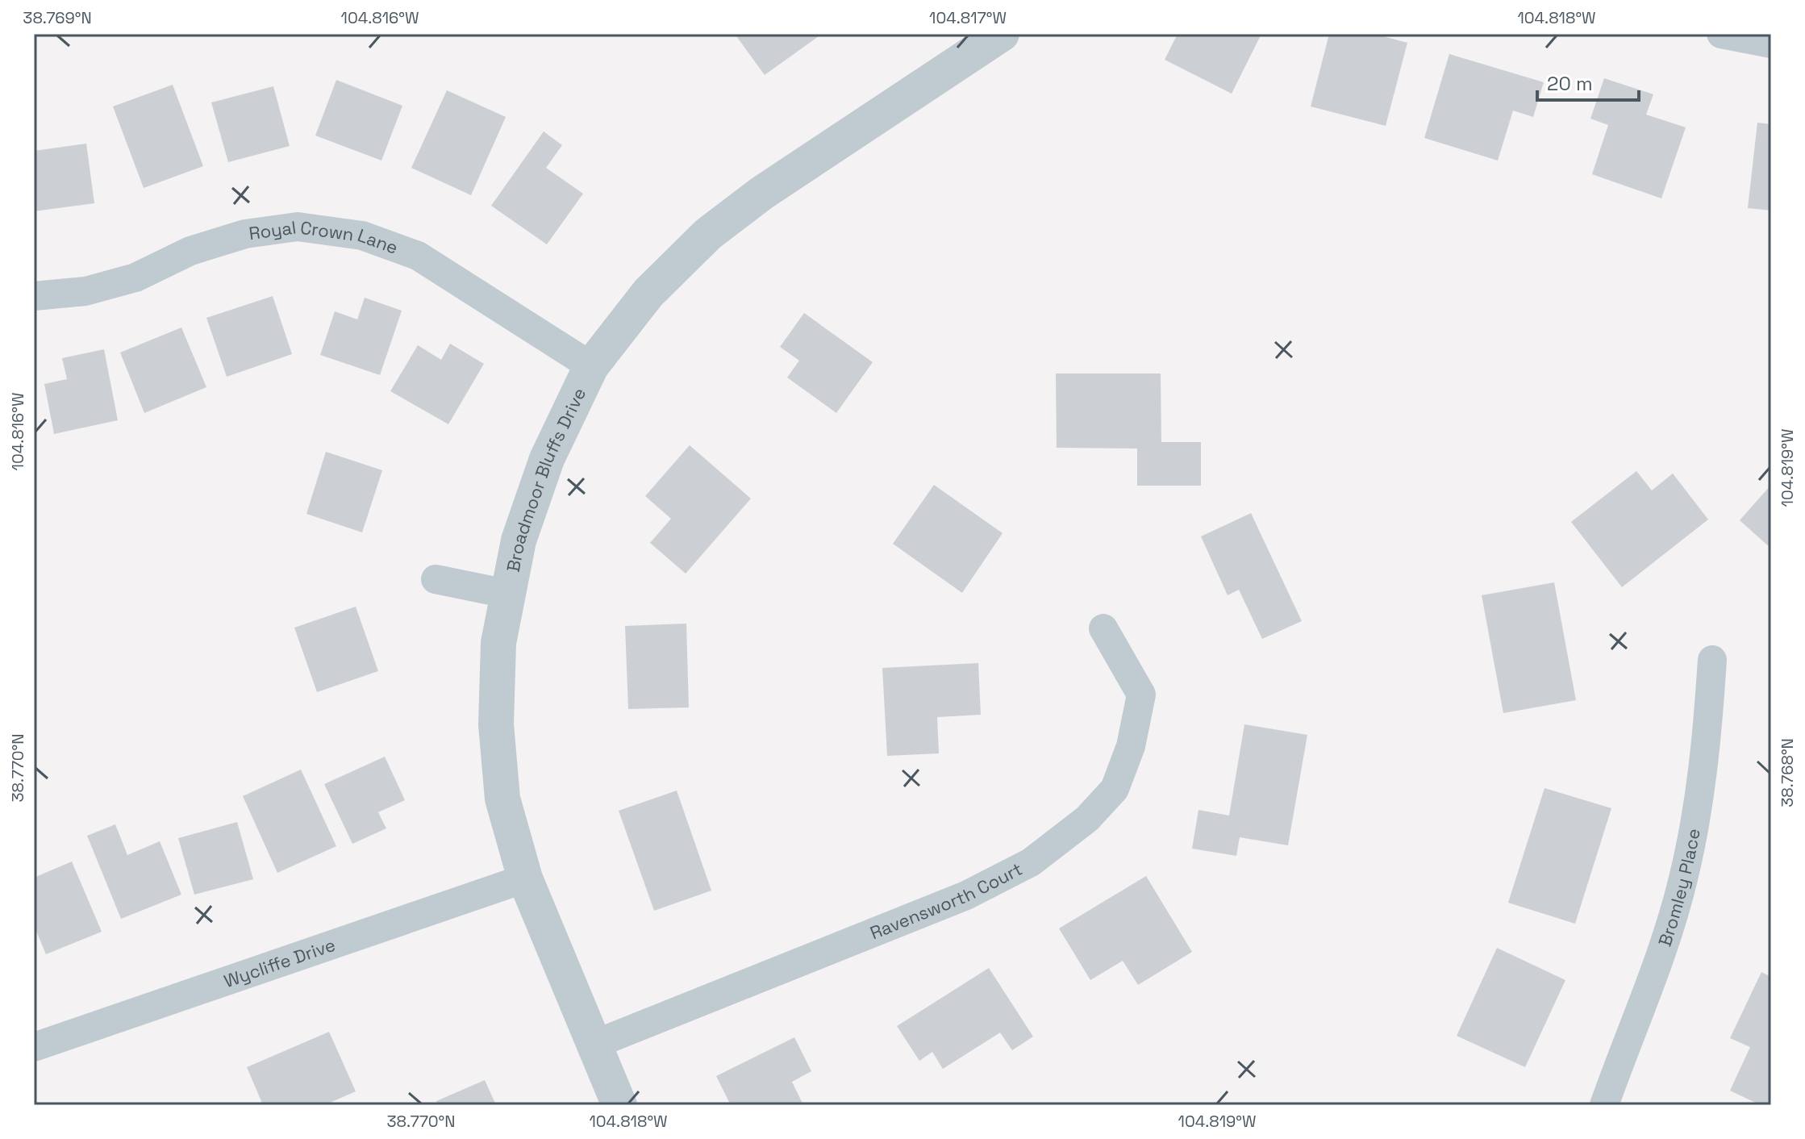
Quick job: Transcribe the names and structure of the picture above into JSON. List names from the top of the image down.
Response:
{
  "streets": {
    "street": [
      "Royal Crown Lane",
      "Broadmoor Bluffs Drive",
      "Bromley Place",
      "Ravensworth Court",
      "Wycliffe Drive"
    ]
  },
  "crossings": [
    ["Royal Crown Lane", "Broadmoor Bluffs Drive"],
    ["Broadmoor Bluffs Drive", "Ravensworth Court"],
    ["Broadmoor Bluffs Drive", "Wycliffe Drive"]
  ],
  "scale_bar": "20 m",
  "coordinates": [
    "38.769°N",
    "104.816°W",
    "104.817°W",
    "104.818°W",
    "104.819°W",
    "38.770°N",
    "38.768°N"
  ]
}
